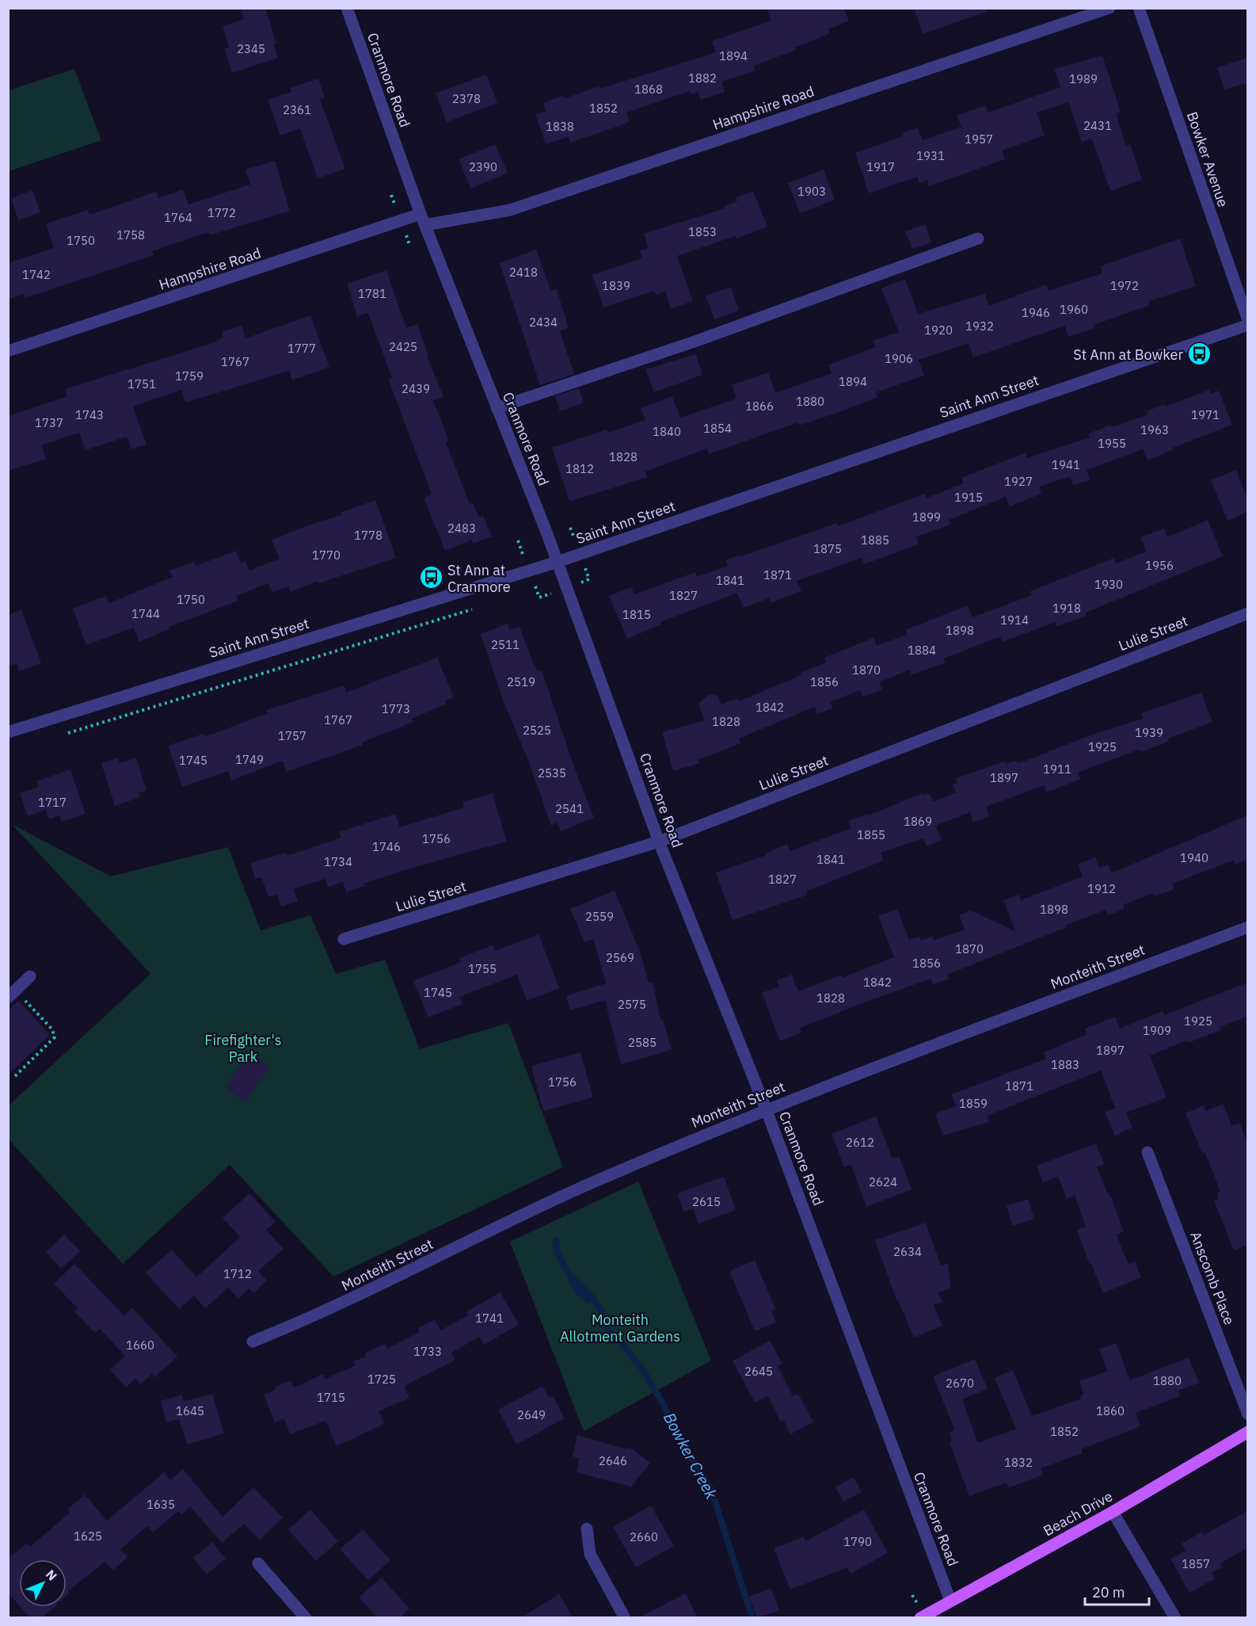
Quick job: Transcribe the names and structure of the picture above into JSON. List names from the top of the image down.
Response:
{
  "streets": {
    "main road": ["Beach Drive"],
    "street": [
      "Cranmore Road",
      "Hampshire Road",
      "Bowker Avenue",
      "Saint Ann Street",
      "Lulie Street",
      "Monteith Street",
      "Anscomb Place"
    ]
  },
  "crossings": [
    ["Cranmore Road", "Hampshire Road"],
    ["Cranmore Road", "Saint Ann Street"],
    ["Cranmore Road", "Lulie Street"],
    ["Cranmore Road", "Monteith Street"],
    ["Cranmore Road", "Beach Drive"]
  ],
  "water": ["Bowker Creek"],
  "parks": ["Firefighter's Park", "Monteith Allotment Gardens"],
  "places": {
    "bus stop": ["St Ann at Bowker", "St Ann at Cranmore"]
  },
  "house_numbers": [
    "2345",
    "1894",
    "1882",
    "1989",
    "1868",
    "2378",
    "1852",
    "2361",
    "2431",
    "1838",
    "1957",
    "1931",
    "2390",
    "1917",
    "1903",
    "1772",
    "1764",
    "1853",
    "1758",
    "1750",
    "2418",
    "1742",
    "1839",
    "1972",
    "1781",
    "1960",
    "1946",
    "2434",
    "1932",
    "1920",
    "2425",
    "1777",
    "1906",
    "1767",
    "1759",
    "1894",
    "1751",
    "2439",
    "1880",
    "1866",
    "1743",
    "1971",
    "1737",
    "1854",
    "1963",
    "1840",
    "1955",
    "1828",
    "1941",
    "1812",
    "1927",
    "1915",
    "1899",
    "2483",
    "1778",
    "1885",
    "1875",
    "1770",
    "1956",
    "1871",
    "1841",
    "1930",
    "1827",
    "1750",
    "1918",
    "1744",
    "1815",
    "1914",
    "1898",
    "2511",
    "1884",
    "1870",
    "2519",
    "1856",
    "1842",
    "1773",
    "1767",
    "1828",
    "2525",
    "1939",
    "1757",
    "1925",
    "1749",
    "1745",
    "1911",
    "2535",
    "1897",
    "1717",
    "2541",
    "1869",
    "1855",
    "1756",
    "1746",
    "1940",
    "1841",
    "1734",
    "1827",
    "1912",
    "1898",
    "2559",
    "1870",
    "2569",
    "1856",
    "1755",
    "1842",
    "1745",
    "1828",
    "2575",
    "1925",
    "1909",
    "2585",
    "1897",
    "1883",
    "1756",
    "1871",
    "1859",
    "2612",
    "2624",
    "2615",
    "2634",
    "1712",
    "1741",
    "1660",
    "1733",
    "2645",
    "1725",
    "1880",
    "2670",
    "1715",
    "1645",
    "1860",
    "2649",
    "1852",
    "2646",
    "1832",
    "1635",
    "1625",
    "2660",
    "1790",
    "1857"
  ],
  "scale_bar": "20 m",
  "north": "top right"
}
